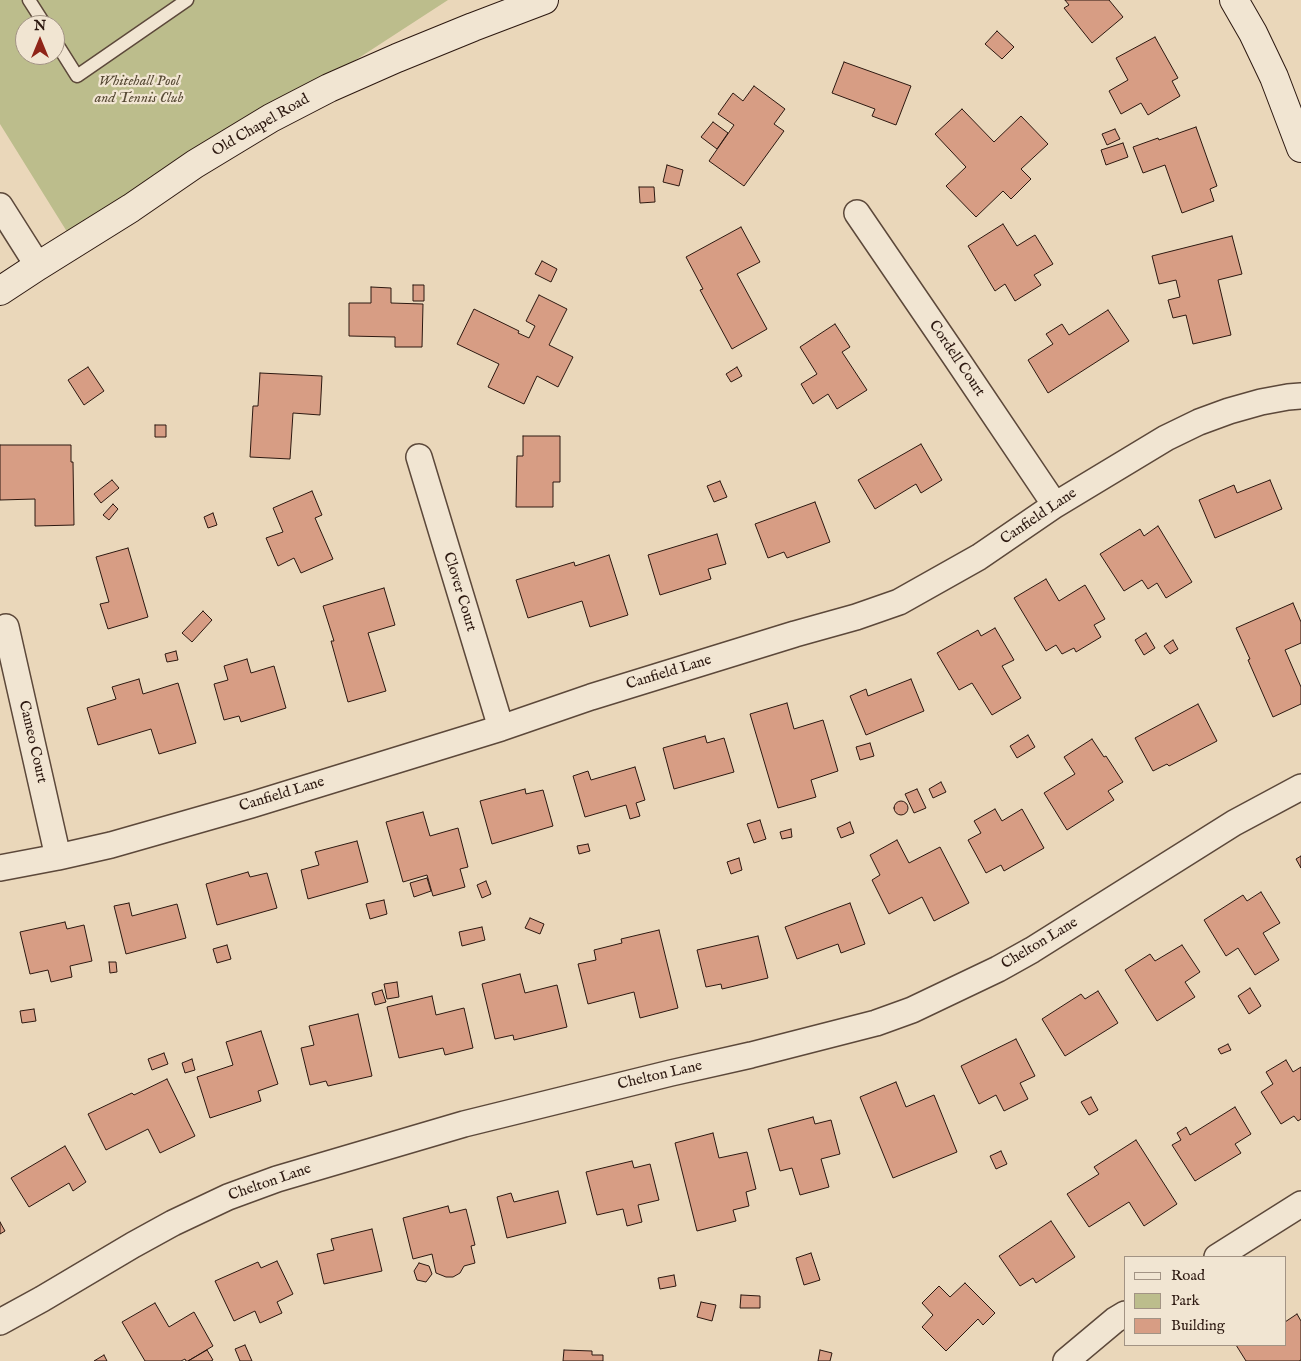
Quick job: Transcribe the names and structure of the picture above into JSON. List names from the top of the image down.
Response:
{
  "streets": {
    "street": [
      "Old Chapel Road",
      "Cordell Court",
      "Canfield Lane",
      "Clover Court",
      "Cameo Court",
      "Chelton Lane"
    ]
  },
  "crossings": [
    ["Cordell Court", "Canfield Lane"],
    ["Canfield Lane", "Clover Court"],
    ["Canfield Lane", "Cameo Court"]
  ],
  "parks": ["Whitehall Pool and Tennis Club"],
  "legend": ["Road", "Park", "Building"],
  "north": "top"
}
